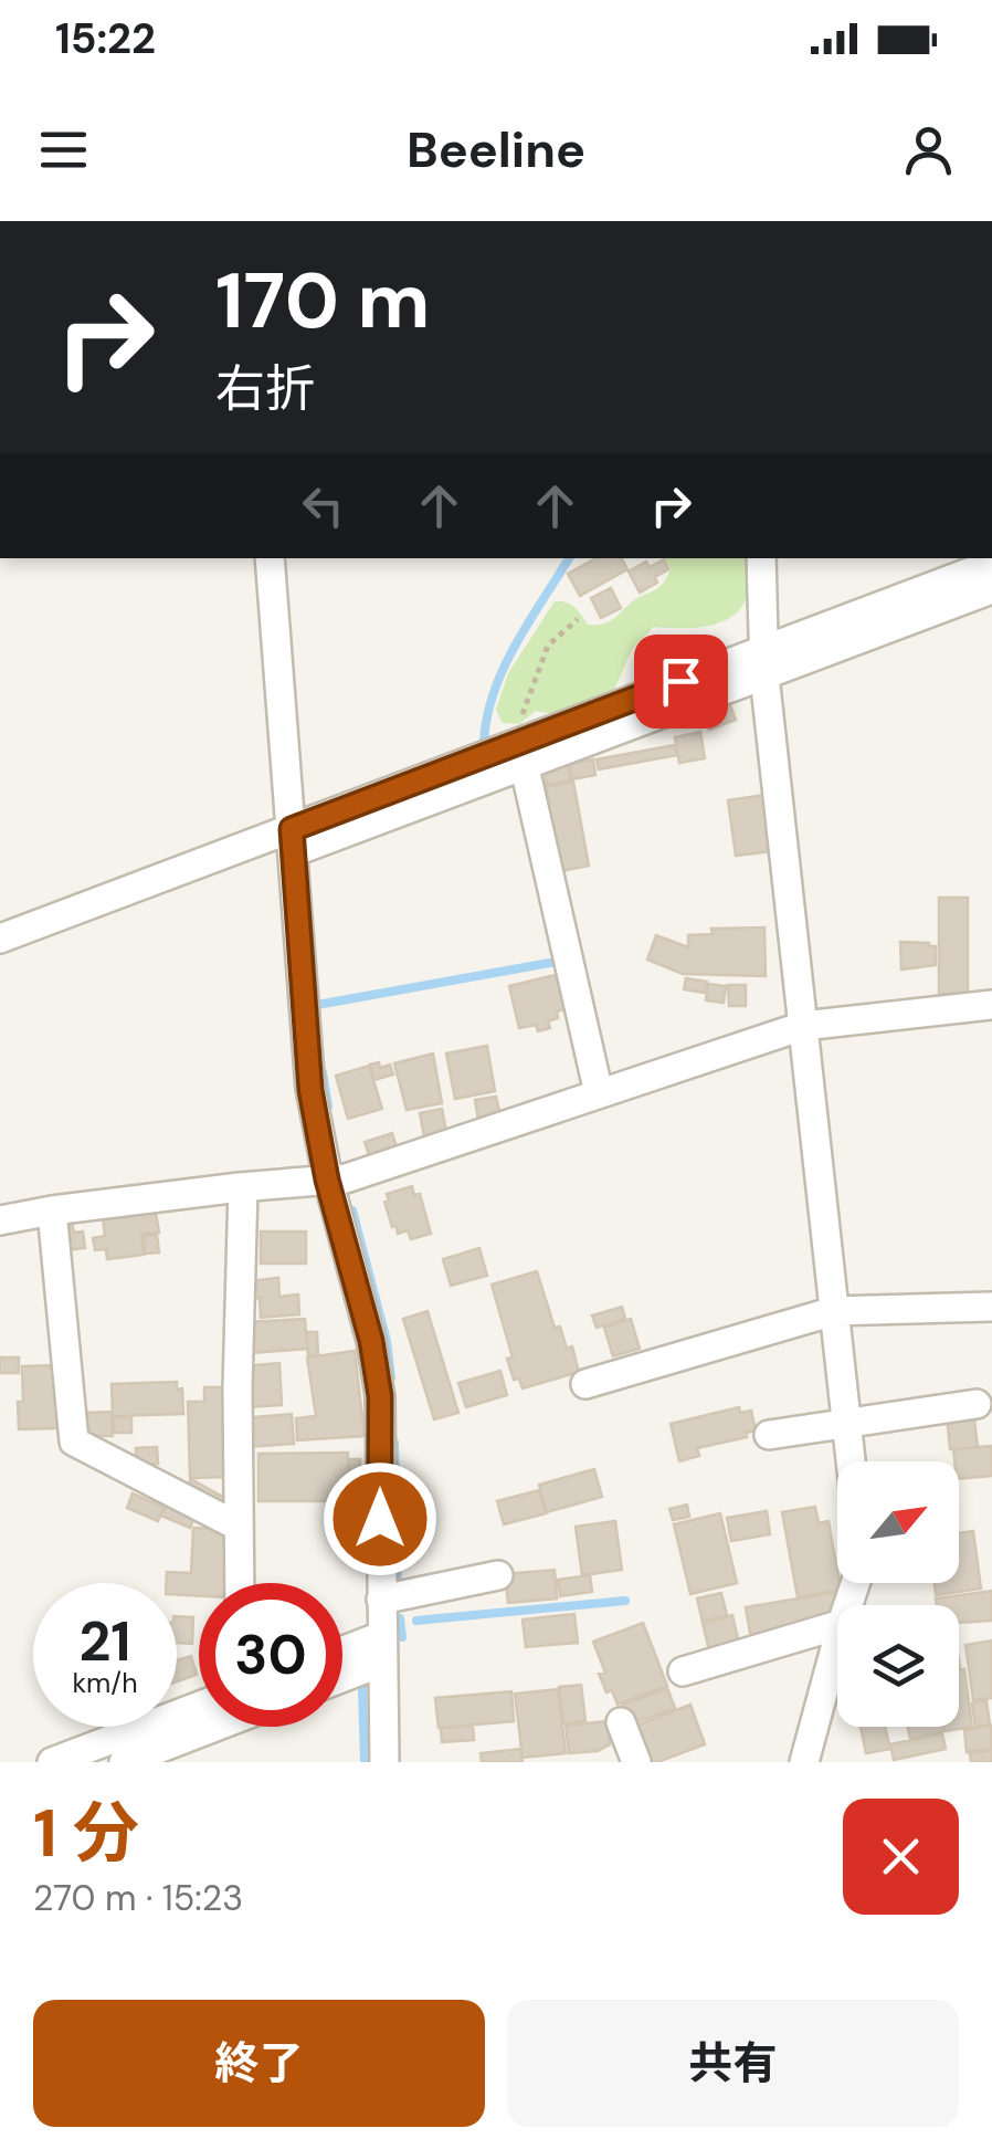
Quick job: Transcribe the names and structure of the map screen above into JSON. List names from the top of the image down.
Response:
{
  "north": "top right",
  "page": {
    "status": "15:22",
    "header": "Beeline",
    "turn": ["170 m", "右折"],
    "speed": "21 km/h",
    "limit": "30",
    "heading": ["1 分", "270 m · 15:23"],
    "buttons": ["終了", "共有"]
  }
}
